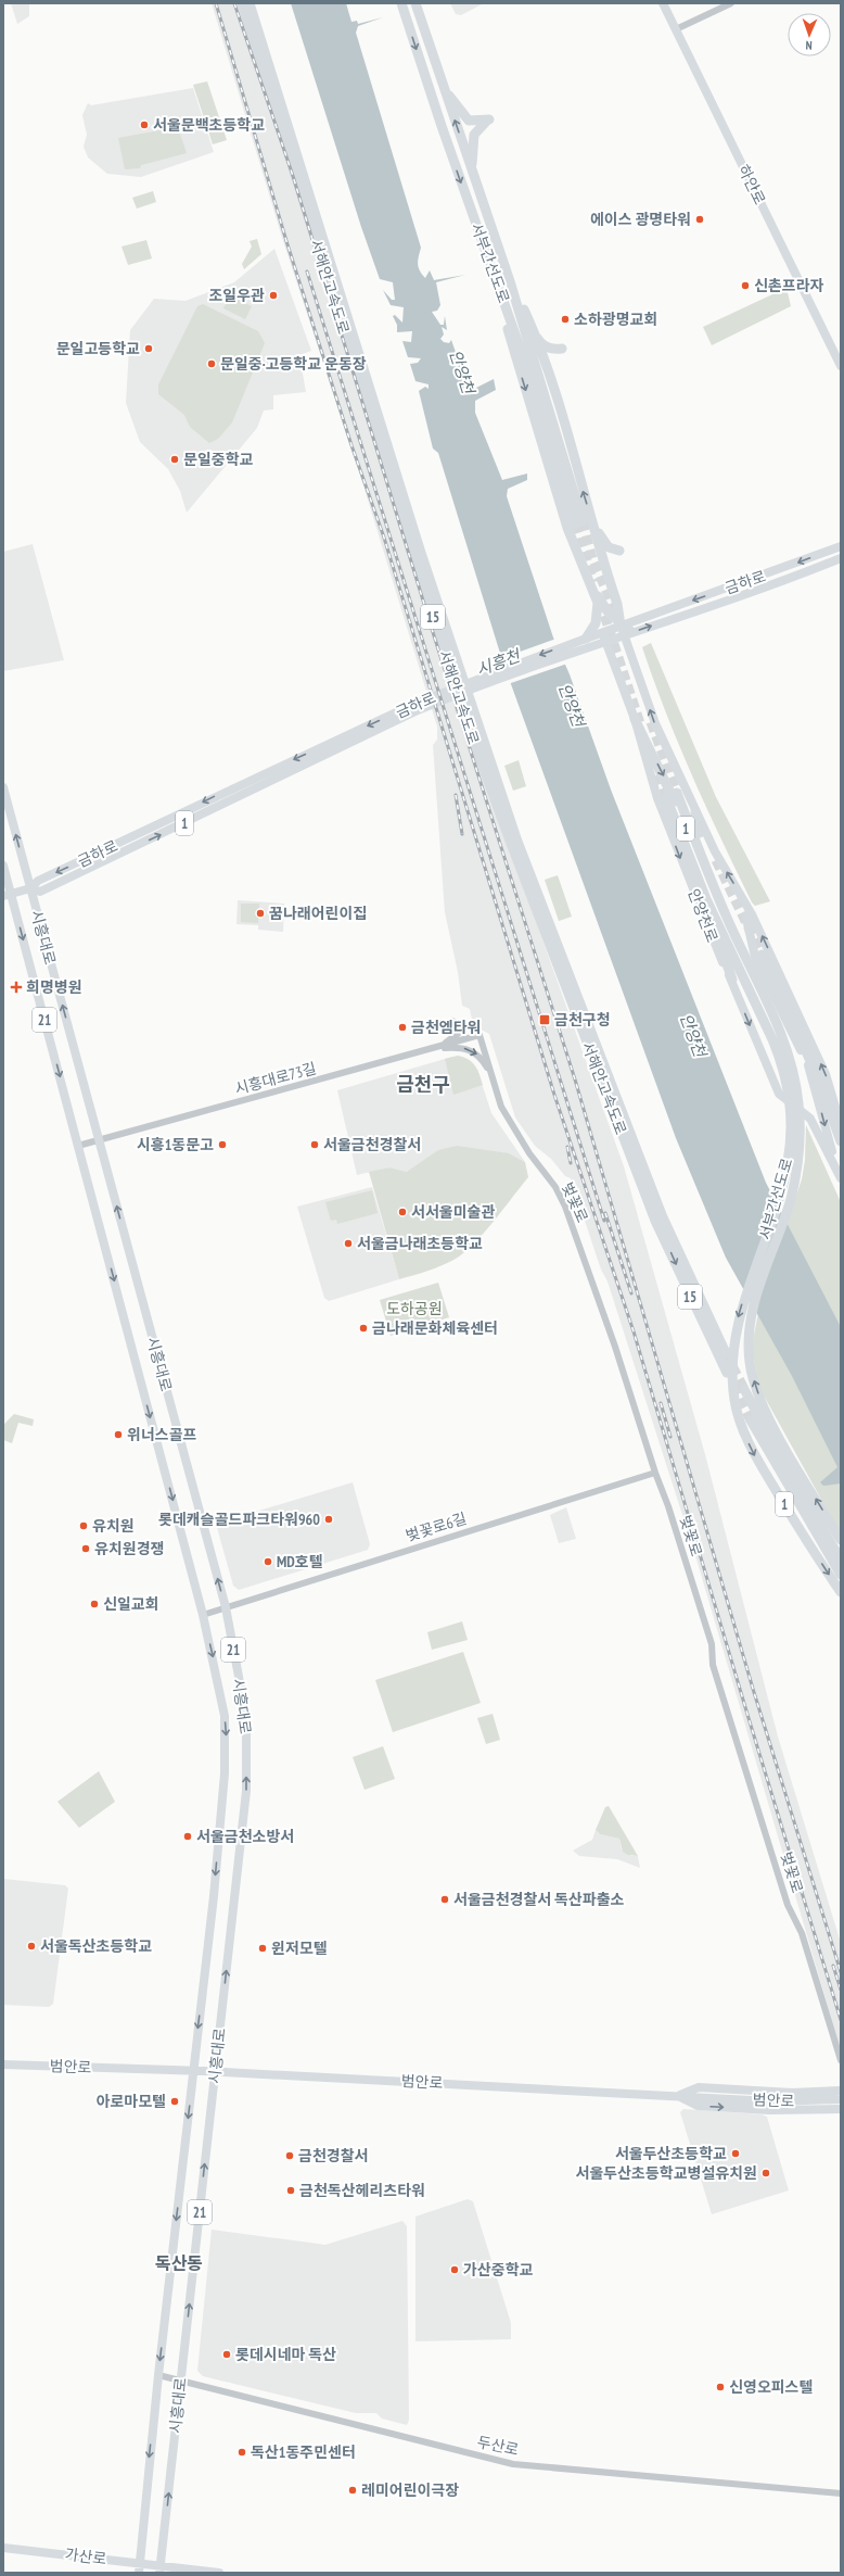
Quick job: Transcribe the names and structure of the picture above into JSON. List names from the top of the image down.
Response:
{
  "streets": {
    "highway": [
      "서부간선도로",
      "서해안고속도로",
      "15",
      "1"
    ],
    "main road": [
      "하안로",
      "금하로",
      "안양천로",
      "시흥대로",
      "21",
      "범안로",
      "가산로"
    ],
    "street": [
      "시흥대로73길",
      "벚꽃로",
      "벚꽃로6길",
      "두산로"
    ]
  },
  "crossings": [
    ["서부간선도로", "1"],
    ["금하로", "1"],
    ["금하로", "안양천로"],
    ["금하로", "시흥대로"],
    ["1", "안양천로"],
    ["시흥대로", "시흥대로73길"],
    ["시흥대로", "벚꽃로6길"],
    ["시흥대로", "범안로"],
    ["시흥대로", "두산로"],
    ["시흥대로", "가산로"],
    ["시흥대로73길", "벚꽃로"],
    ["벚꽃로", "벚꽃로6길"]
  ],
  "districts": ["금천구", "독산동"],
  "water": ["안양천", "시흥천"],
  "parks": ["도하공원"],
  "places": {
    "other": [
      "서울문백초등학교",
      "에이스 광명타워",
      "신촌프라자",
      "조일우관",
      "소하광명교회",
      "문일고등학교",
      "문일중·고등학교 운동장",
      "문일중학교",
      "꿈나래어린이집",
      "금천엠타워",
      "시흥1동문고",
      "서울금천경찰서",
      "서서울미술관",
      "서울금나래초등학교",
      "금나래문화체육센터",
      "위너스골프",
      "롯데캐슬골드파크타워960",
      "유치원",
      "유치원경쟁",
      "MD호텔",
      "신일교회",
      "서울금천소방서",
      "서울금천경찰서 독산파출소",
      "서울독산초등학교",
      "윈저모텔",
      "아로마모텔",
      "서울두산초등학교",
      "금천경찰서",
      "서울두산초등학교병설유치원",
      "금천독산헤리츠타워",
      "가산중학교",
      "롯데시네마 독산",
      "신영오피스텔",
      "독산1동주민센터",
      "레미어린이극장"
    ],
    "health": ["희명병원"],
    "transit": ["금천구청"]
  },
  "north": "bottom"
}
